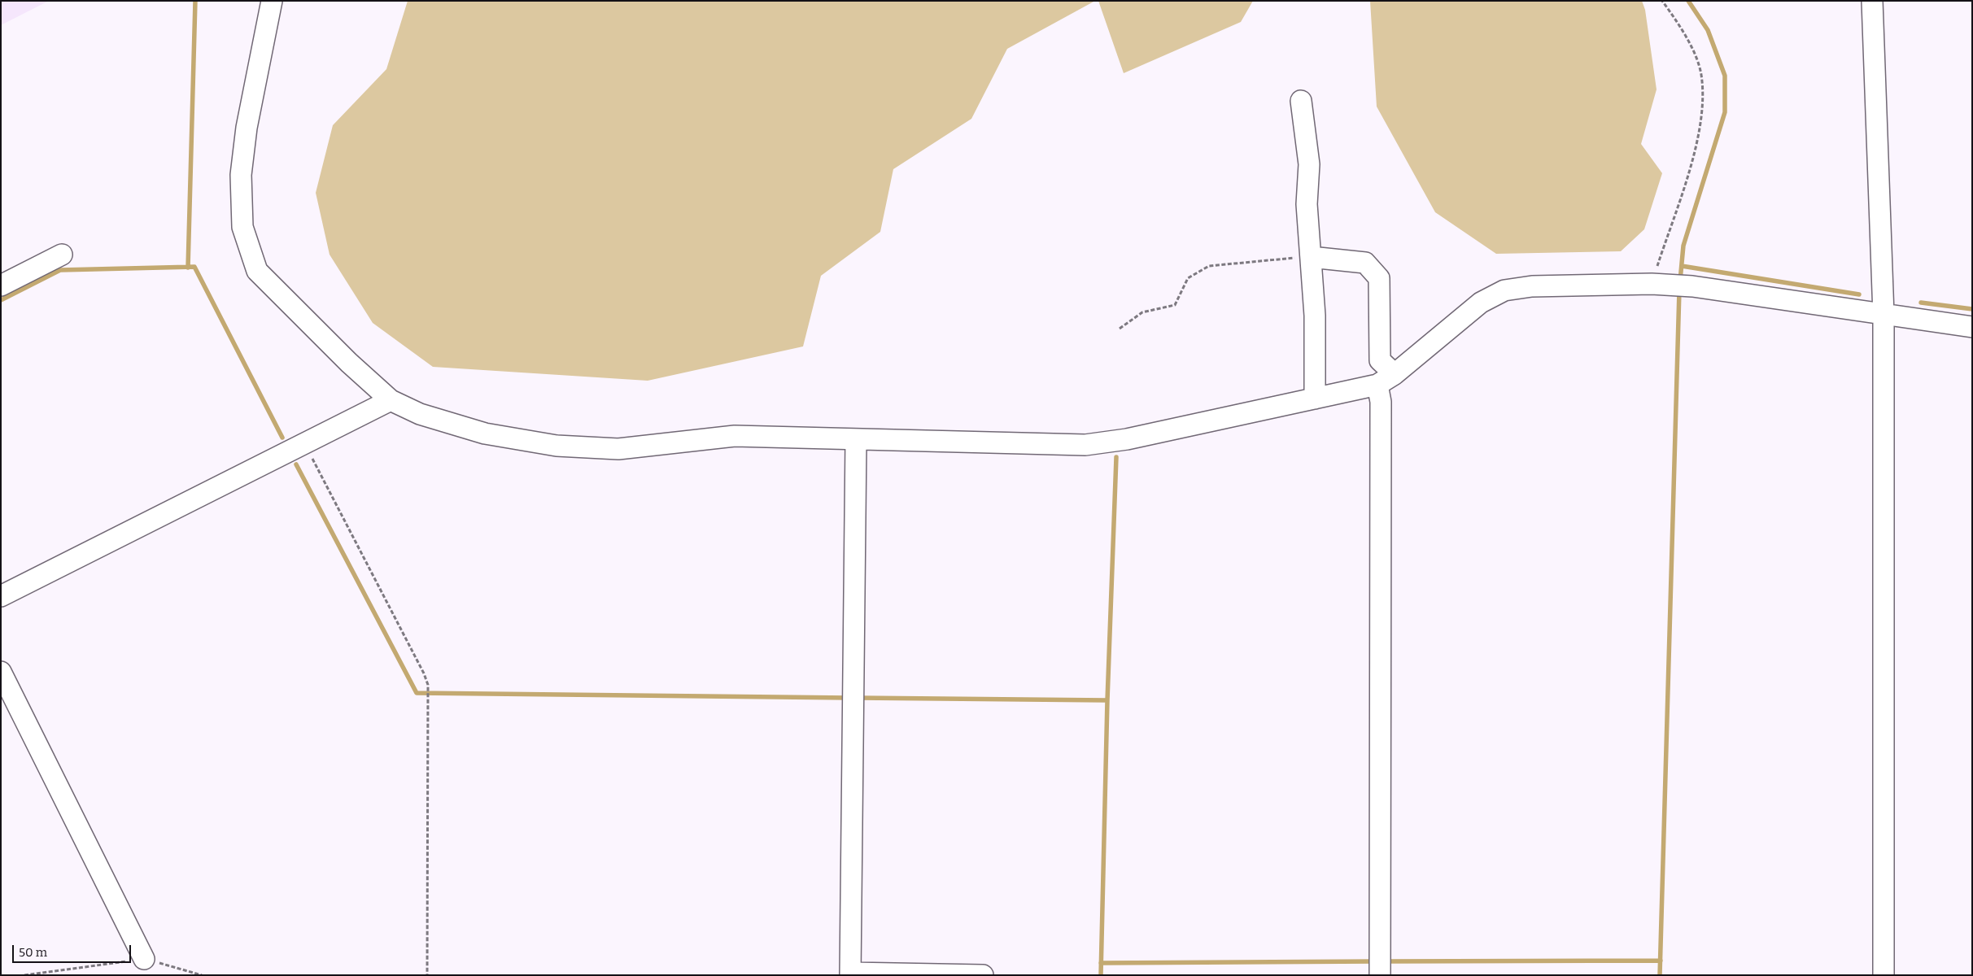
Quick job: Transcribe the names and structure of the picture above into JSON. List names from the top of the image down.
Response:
{
  "scale_bar": "50 m"
}
